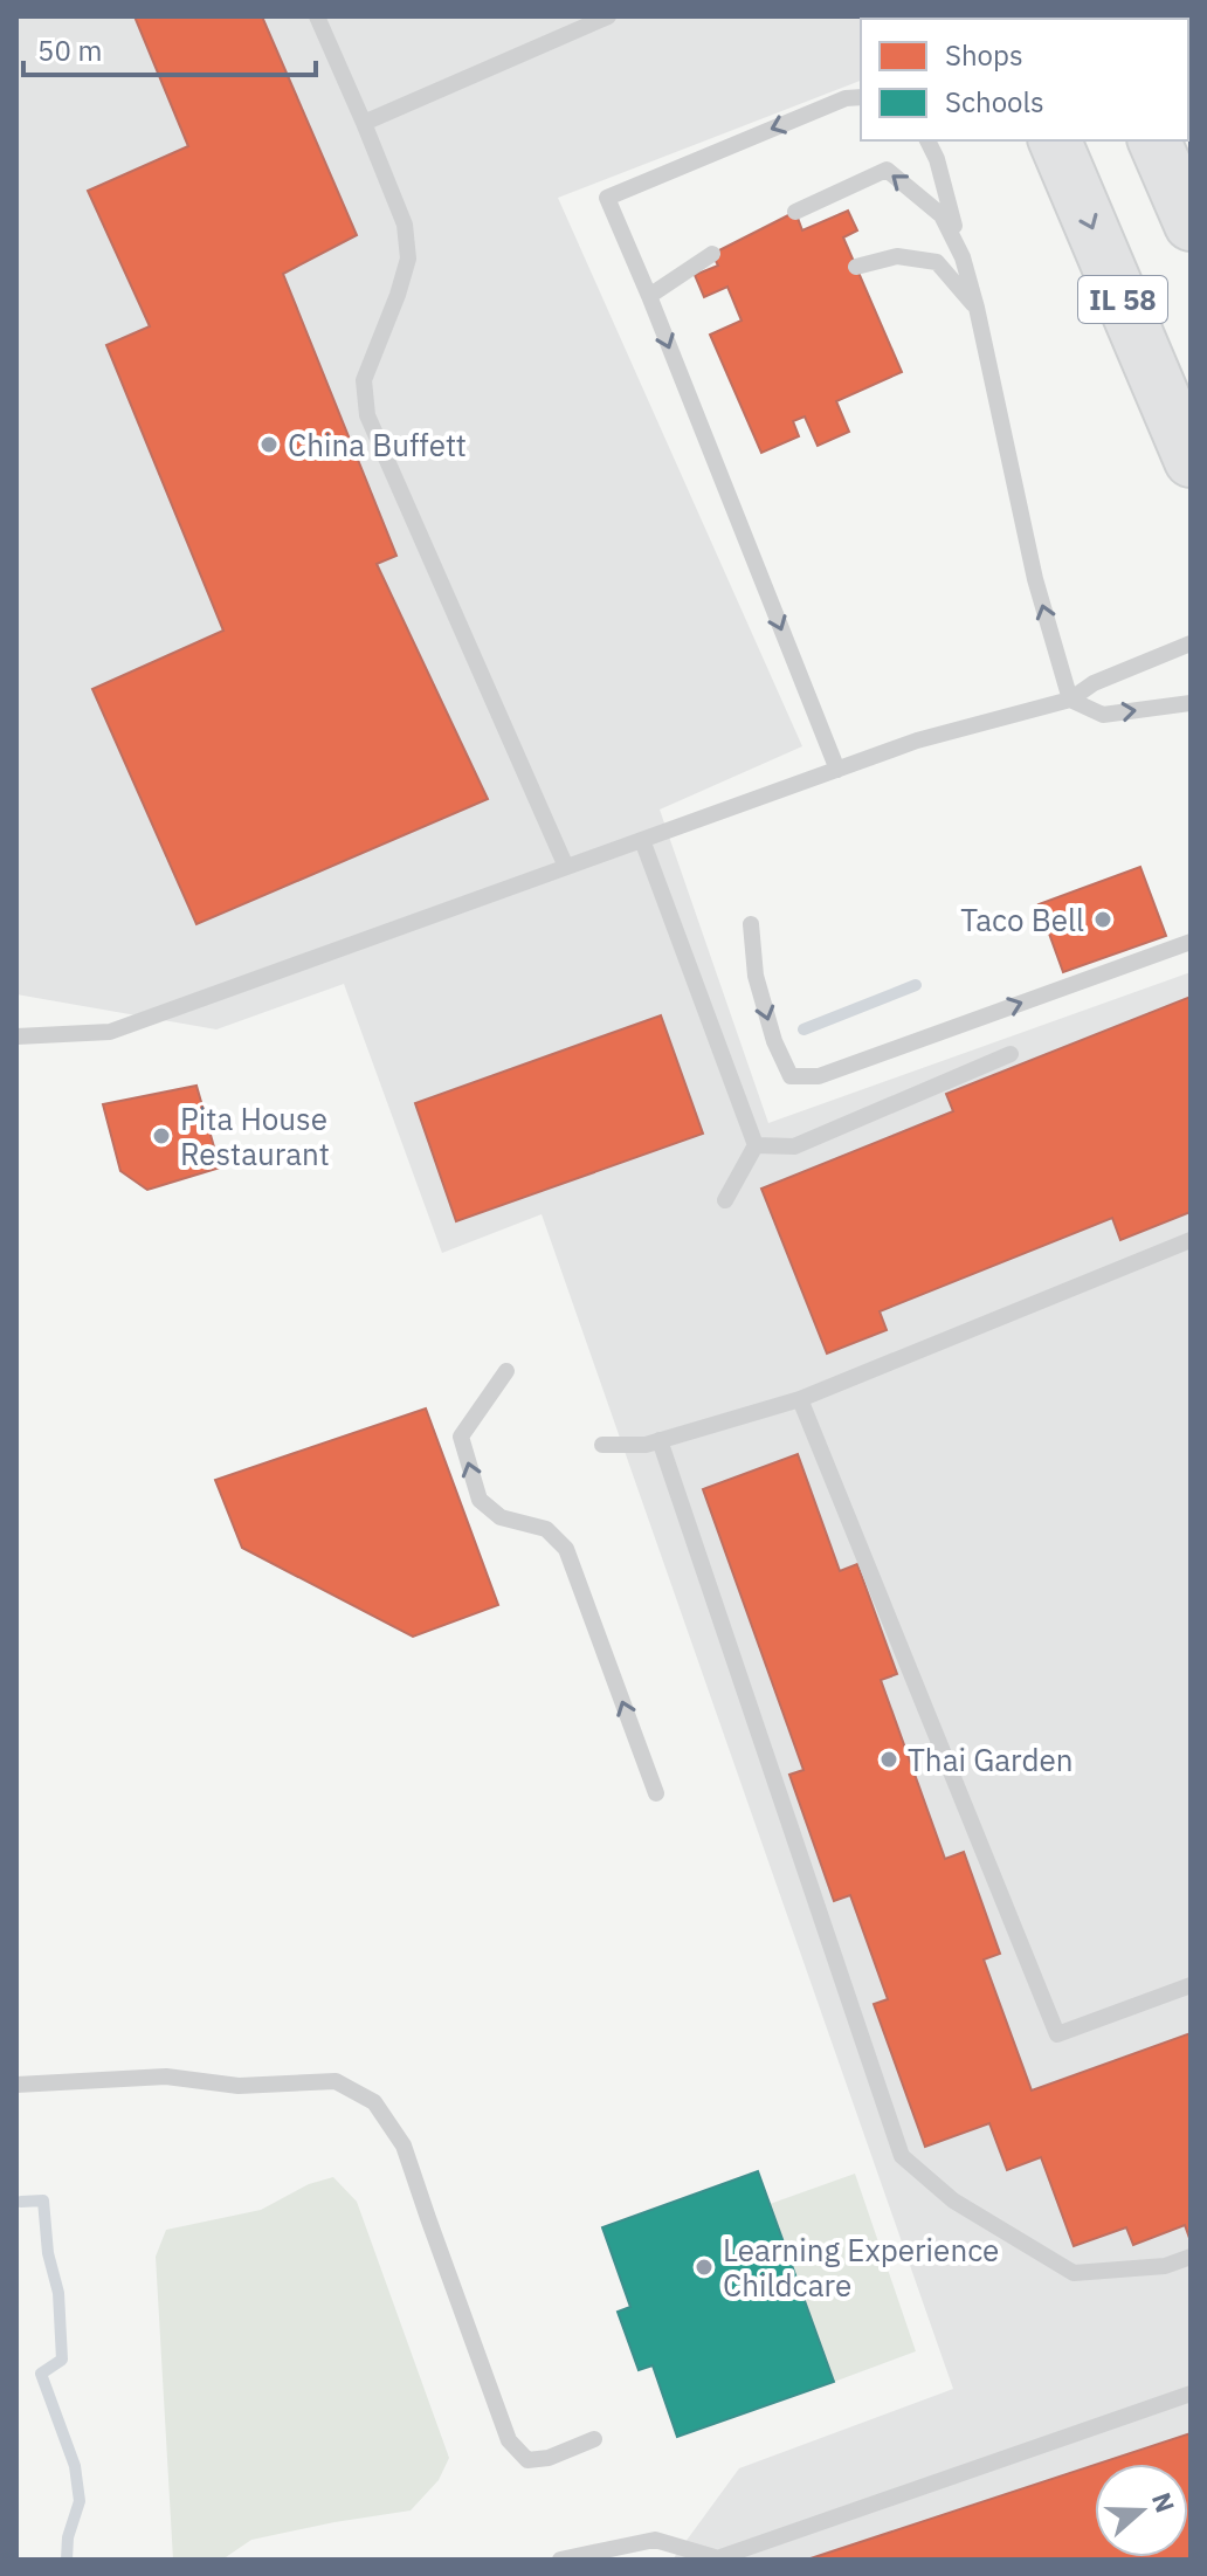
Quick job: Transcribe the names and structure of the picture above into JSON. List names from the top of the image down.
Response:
{
  "streets": {
    "main road": ["IL 58"]
  },
  "places": [
    "China Buffett",
    "Taco Bell",
    "Pita House Restaurant",
    "Thai Garden",
    "Learning Experience Childcare"
  ],
  "legend": ["Shops", "Schools"],
  "scale_bar": "50 m",
  "north": "right"
}
